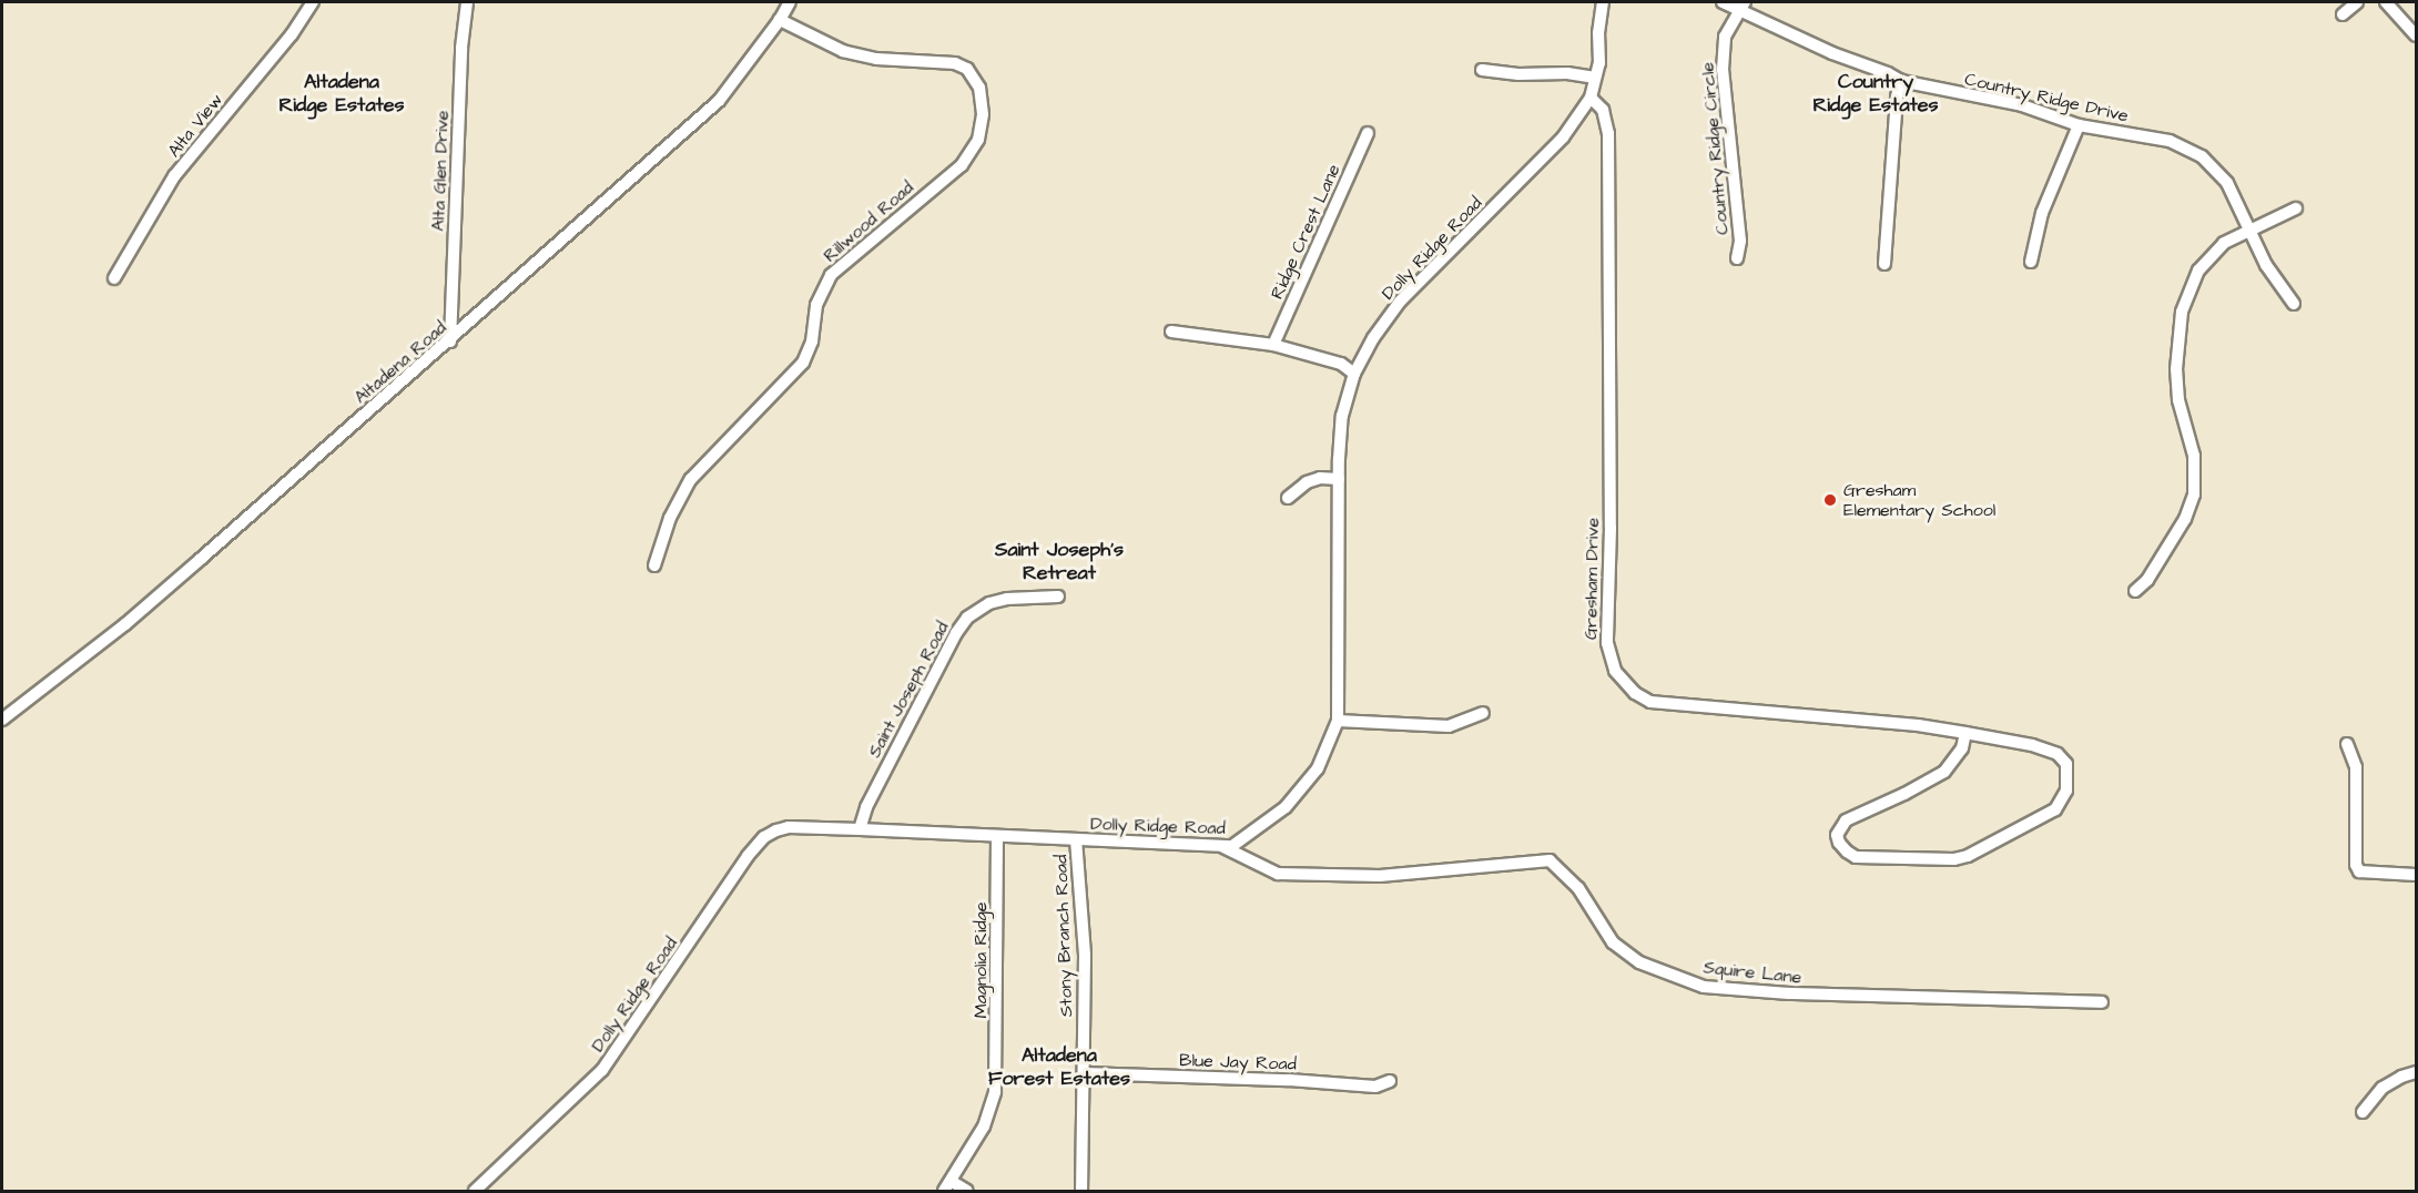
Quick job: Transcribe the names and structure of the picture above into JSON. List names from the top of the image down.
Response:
{
  "streets": {
    "street": [
      "Country Ridge Drive",
      "Alta View",
      "Country Ridge Circle",
      "Alta Glen Drive",
      "Rillwood Road",
      "Ridge Crest Lane",
      "Dolly Ridge Road",
      "Altadena Road",
      "Gresham Drive",
      "Saint Joseph Road",
      "Stony Branch Road",
      "Magnolia Ridge",
      "Squire Lane",
      "Blue Jay Road"
    ]
  },
  "crossings": [
    ["Country Ridge Drive", "Country Ridge Circle"],
    ["Alta Glen Drive", "Altadena Road"],
    ["Rillwood Road", "Altadena Road"],
    ["Dolly Ridge Road", "Gresham Drive"],
    ["Dolly Ridge Road", "Saint Joseph Road"],
    ["Dolly Ridge Road", "Stony Branch Road"],
    ["Dolly Ridge Road", "Magnolia Ridge"],
    ["Dolly Ridge Road", "Squire Lane"],
    ["Stony Branch Road", "Blue Jay Road"]
  ],
  "districts": [
    "Altadena Ridge Estates",
    "Country Ridge Estates",
    "Saint Joseph's Retreat",
    "Altadena Forest Estates"
  ],
  "places": ["Gresham Elementary School"]
}
